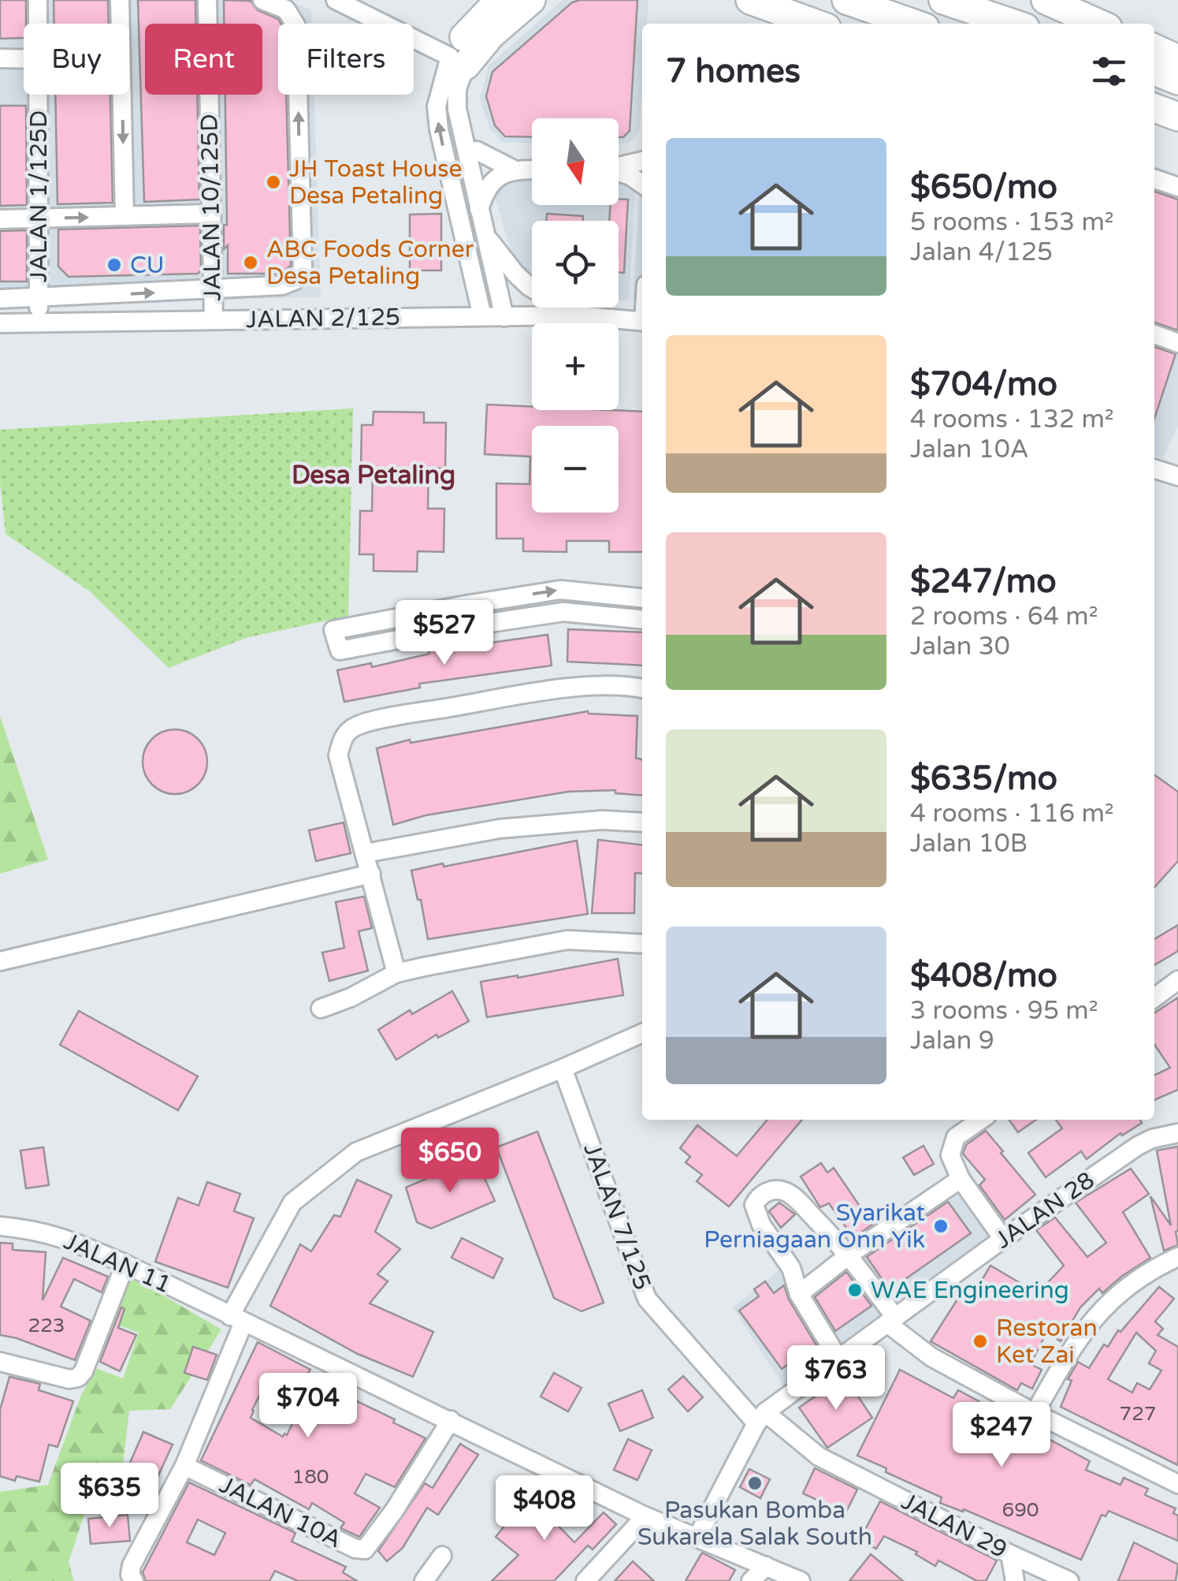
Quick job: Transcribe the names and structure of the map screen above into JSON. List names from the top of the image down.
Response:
{
  "streets": {
    "street": [
      "JALAN 1/125D",
      "JALAN 10/125D",
      "JALAN 2/125",
      "JALAN 28",
      "JALAN 7/125",
      "JALAN 11",
      "JALAN 10A",
      "JALAN 29"
    ]
  },
  "crossings": [
    ["JALAN 1/125D", "JALAN 2/125"],
    ["JALAN 10/125D", "JALAN 2/125"],
    ["JALAN 28", "JALAN 7/125"],
    ["JALAN 28", "JALAN 11"],
    ["JALAN 28", "JALAN 29"],
    ["JALAN 7/125", "JALAN 29"],
    ["JALAN 11", "JALAN 10A"]
  ],
  "districts": ["Desa Petaling"],
  "places": [
    "JH Toast House Desa Petaling",
    "ABC Foods Corner Desa Petaling",
    "CU",
    "Syarikat Perniagaan Onn Yik",
    "WAE Engineering",
    "Restoran Ket Zai",
    "Pasukan Bomba Sukarela Salak South"
  ],
  "house_numbers": [
    "223",
    "727",
    "180",
    "690"
  ],
  "north": "bottom",
  "page": {
    "chip": ["Buy", "Rent", "Filters"],
    "heading": "7 homes",
    "map_buttons": ["+", "−"],
    "list": [
      {
        "name": "$650/mo",
        "note": "5 rooms · 153 m² · Jalan 4/125"
      },
      {
        "name": "$704/mo",
        "note": "4 rooms · 132 m² · Jalan 10A"
      },
      {
        "name": "$247/mo",
        "note": "2 rooms · 64 m² · Jalan 30"
      },
      {
        "name": "$635/mo",
        "note": "4 rooms · 116 m² · Jalan 10B"
      },
      {
        "name": "$408/mo",
        "note": "3 rooms · 95 m² · Jalan 9"
      }
    ],
    "price": [
      "$527",
      "$650",
      "$763",
      "$704",
      "$247",
      "$635",
      "$408"
    ]
  }
}
